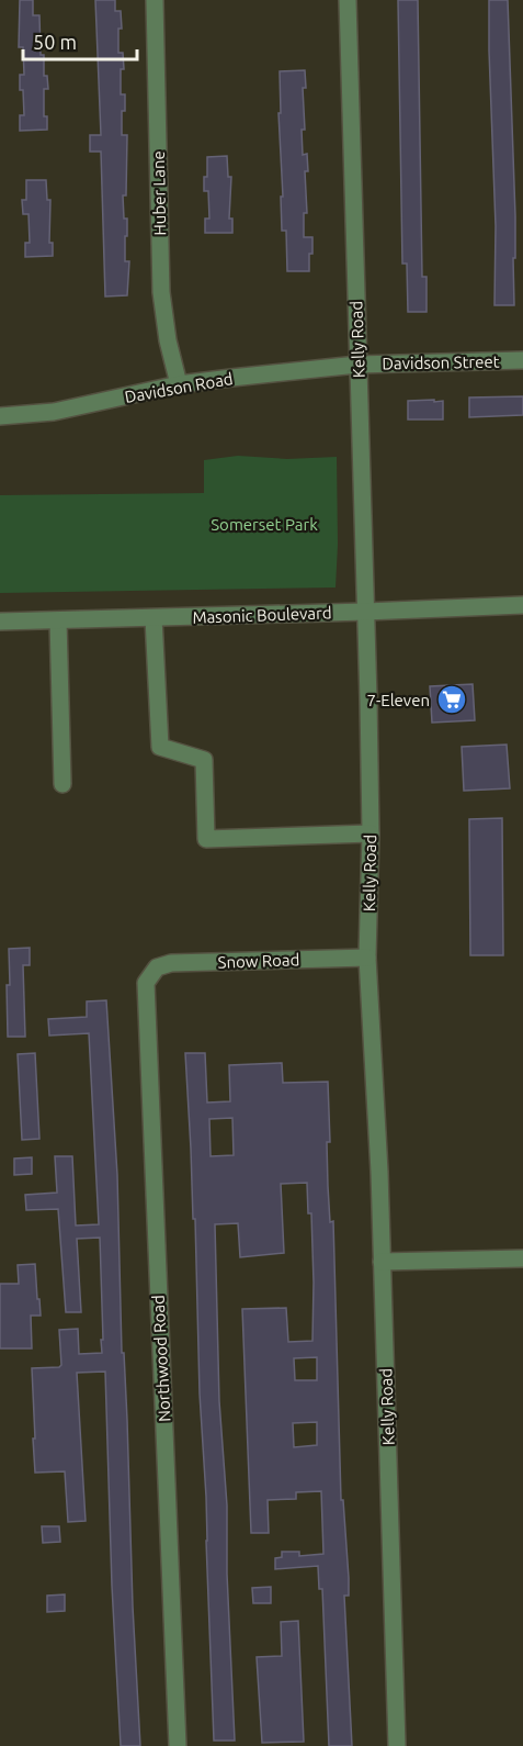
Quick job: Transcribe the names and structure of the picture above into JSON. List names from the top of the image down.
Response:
{
  "streets": {
    "street": [
      "Huber Lane",
      "Kelly Road",
      "Davidson Street",
      "Davidson Road",
      "Masonic Boulevard",
      "Snow Road",
      "Northwood Road"
    ]
  },
  "crossings": [
    ["Huber Lane", "Davidson Road"],
    ["Kelly Road", "Davidson Street"],
    ["Kelly Road", "Davidson Road"],
    ["Kelly Road", "Masonic Boulevard"],
    ["Kelly Road", "Snow Road"],
    ["Davidson Street", "Davidson Road"],
    ["Snow Road", "Northwood Road"]
  ],
  "parks": ["Somerset Park"],
  "places": {
    "supermarket": ["7-Eleven"]
  },
  "scale_bar": "50 m"
}
